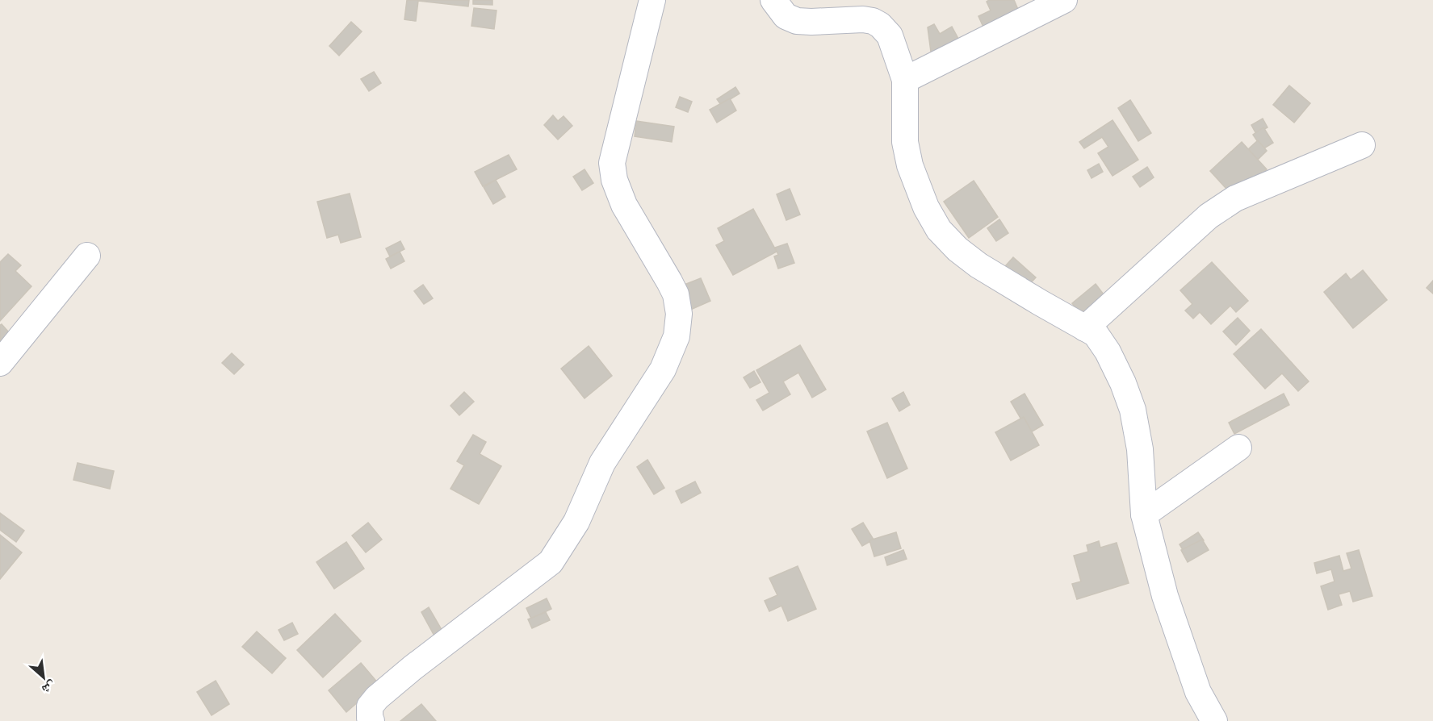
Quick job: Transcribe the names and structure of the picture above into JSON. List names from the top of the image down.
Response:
{
  "north": "bottom right"
}
